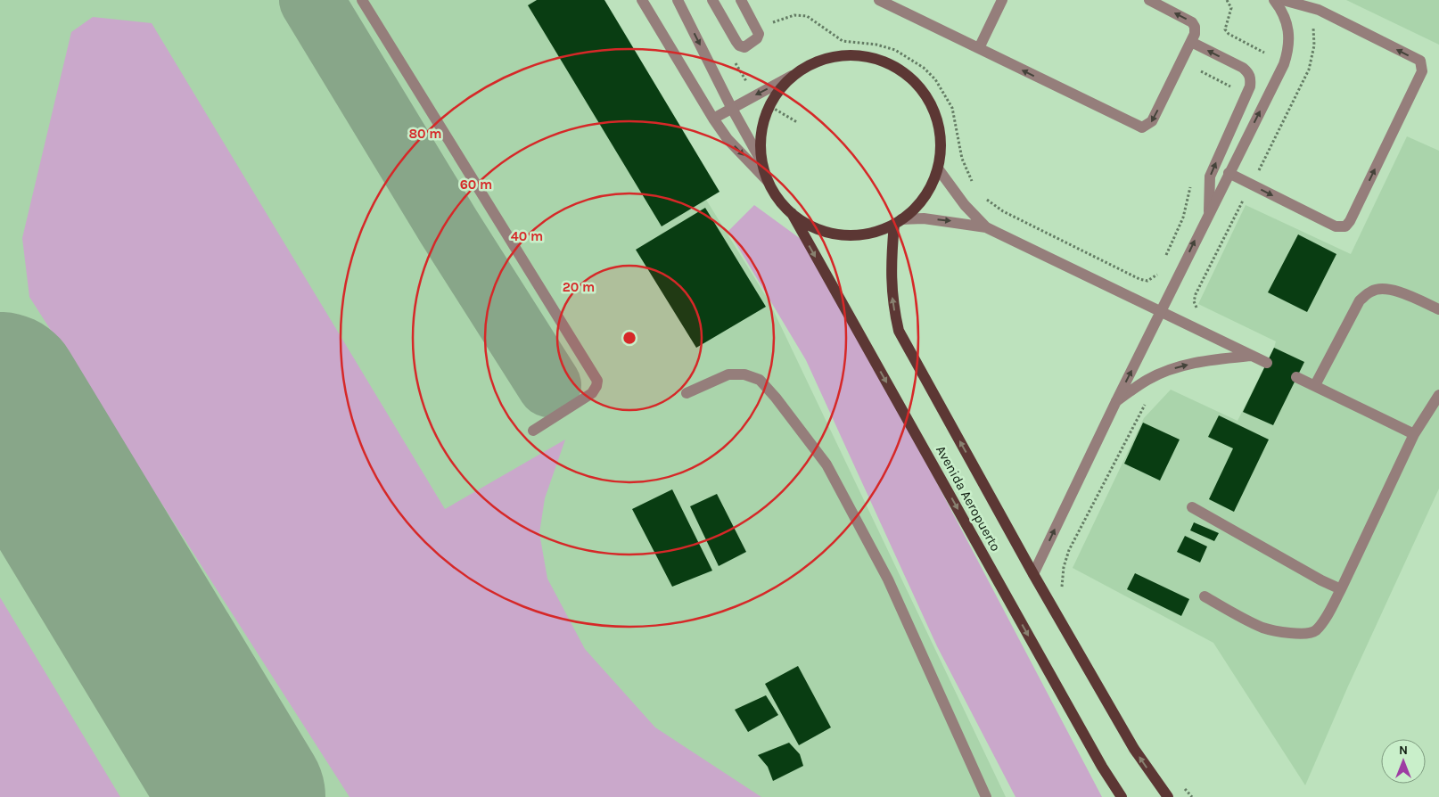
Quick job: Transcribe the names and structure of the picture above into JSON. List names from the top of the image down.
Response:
{
  "streets": {
    "main road": ["Avenida Aeropuerto"]
  },
  "north": "top",
  "rings": [
    "80 m",
    "60 m",
    "40 m",
    "20 m"
  ]
}
